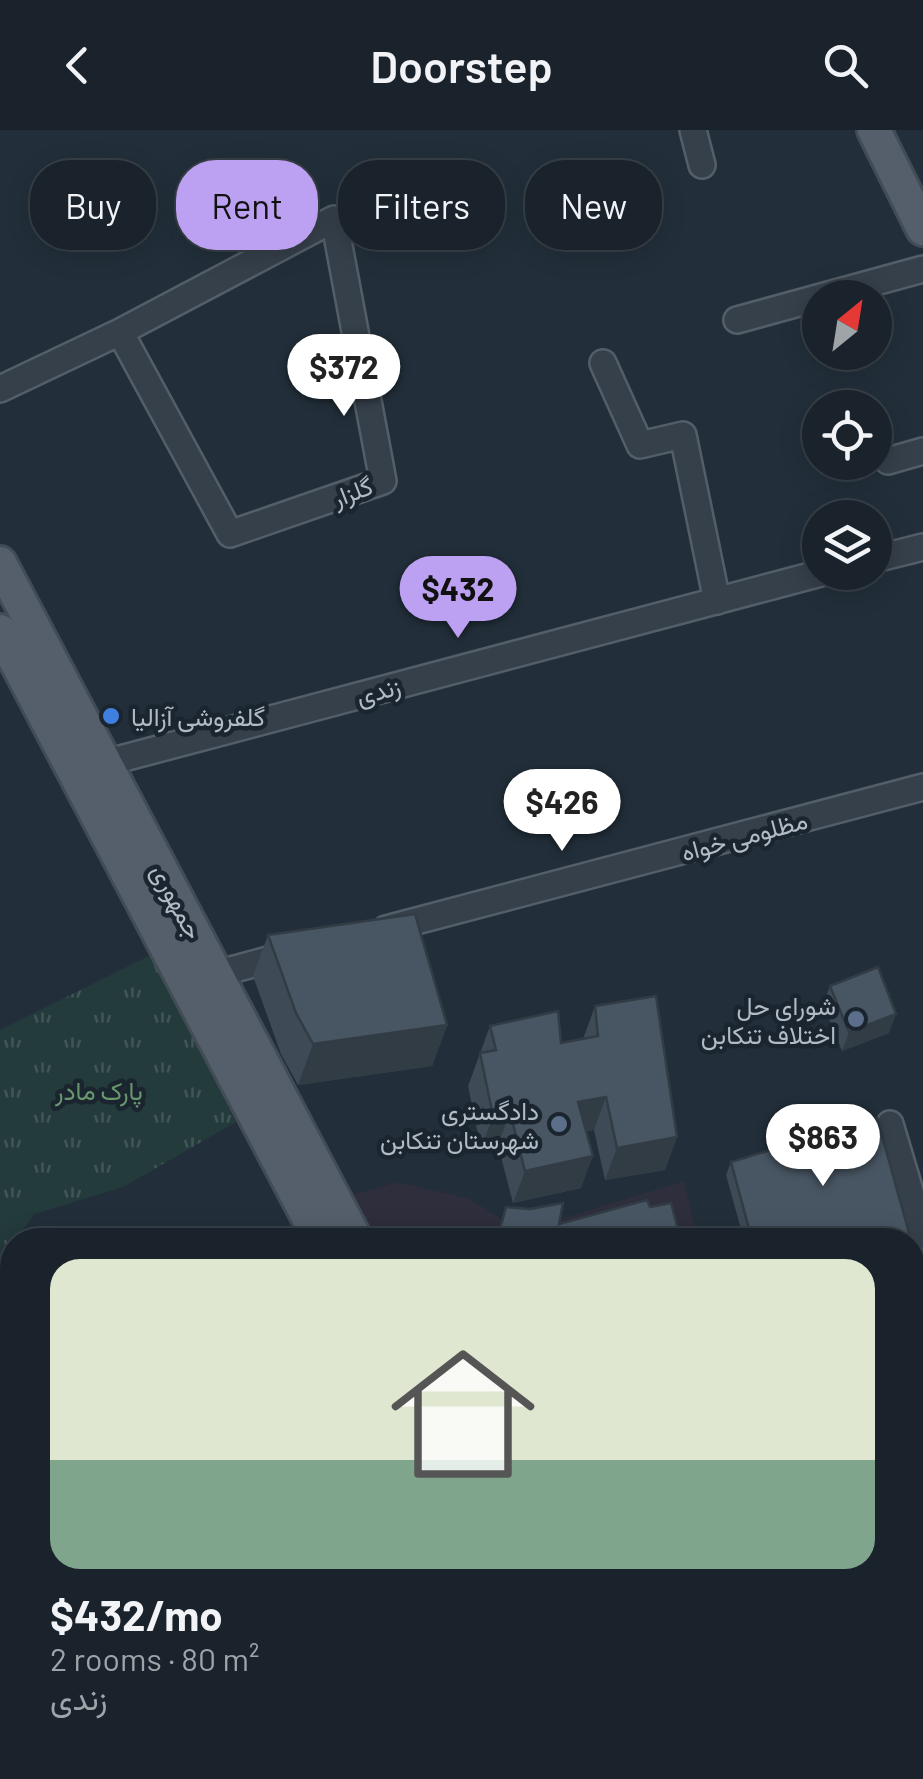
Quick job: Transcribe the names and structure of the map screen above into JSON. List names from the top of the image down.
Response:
{
  "streets": {
    "main road": ["جمهوری"],
    "street": ["گلزار", "زندی", "مظلومی خواه"]
  },
  "crossings": [
    ["زندی", "جمهوری"]
  ],
  "parks": ["پارک مادر"],
  "places": ["گلفروشی آزالیا", "شورای حل اختلاف تنکابن", "دادگستری شهرستان تنکابن"],
  "north": "top right",
  "page": {
    "header": "Doorstep",
    "chip": [
      "Buy",
      "Rent",
      "Filters",
      "New"
    ],
    "price": [
      "$372",
      "$432",
      "$426",
      "$863"
    ],
    "list": [
      {
        "name": "$432/mo",
        "note": "2 rooms · 80 m² · زندی"
      }
    ]
  }
}
